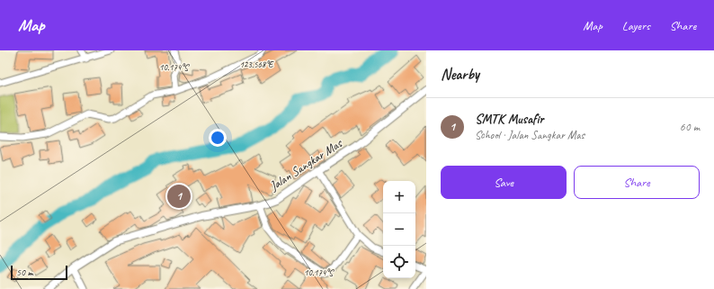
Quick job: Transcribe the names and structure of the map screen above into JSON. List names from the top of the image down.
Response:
{
  "streets": {
    "street": ["Jalan Sangkar Mas"]
  },
  "scale_bar": "50 m",
  "page": {
    "header": "Map",
    "nav": ["Map", "Layers", "Share"],
    "heading": "Nearby",
    "list": [
      {
        "mark": "1",
        "name": "SMTK Musafir",
        "note": "School · Jalan Sangkar Mas",
        "value": "60 m"
      }
    ],
    "buttons": ["Save", "Share"],
    "map_buttons": ["+", "−"],
    "pins": "1",
    "scale": "50 m"
  },
  "coordinates": ["123.568°E", "10.174°S"]
}
